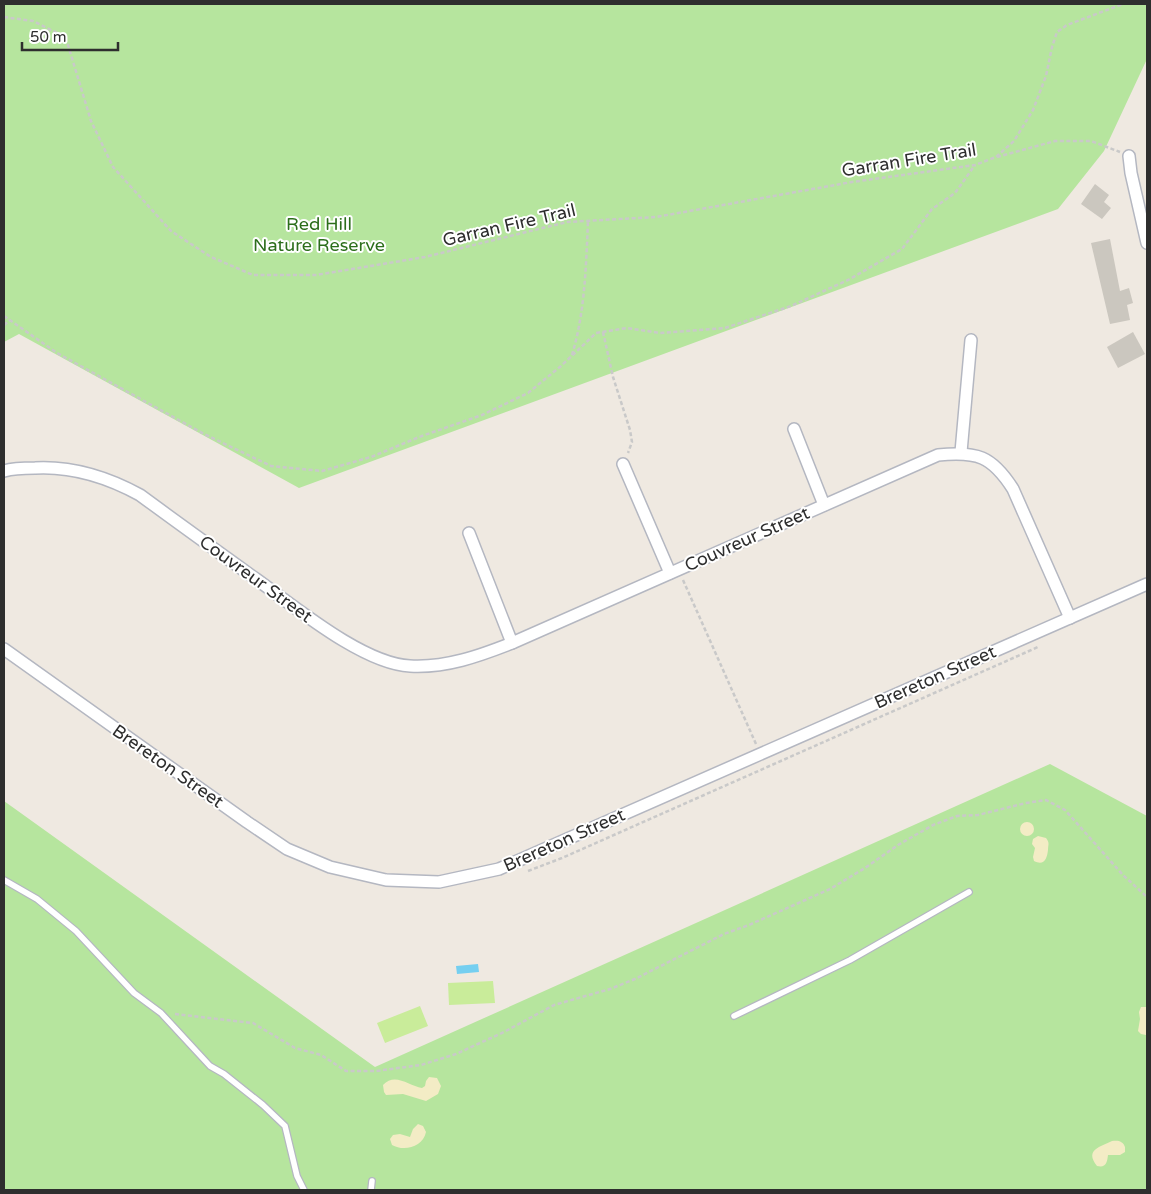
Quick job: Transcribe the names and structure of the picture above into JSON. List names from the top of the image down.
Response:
{
  "streets": {
    "street": ["Couvreur Street", "Brereton Street"],
    "path": ["Garran Fire Trail"]
  },
  "crossings": [
    ["Couvreur Street", "Brereton Street"]
  ],
  "parks": ["Red Hill Nature Reserve"],
  "scale_bar": "50 m"
}
